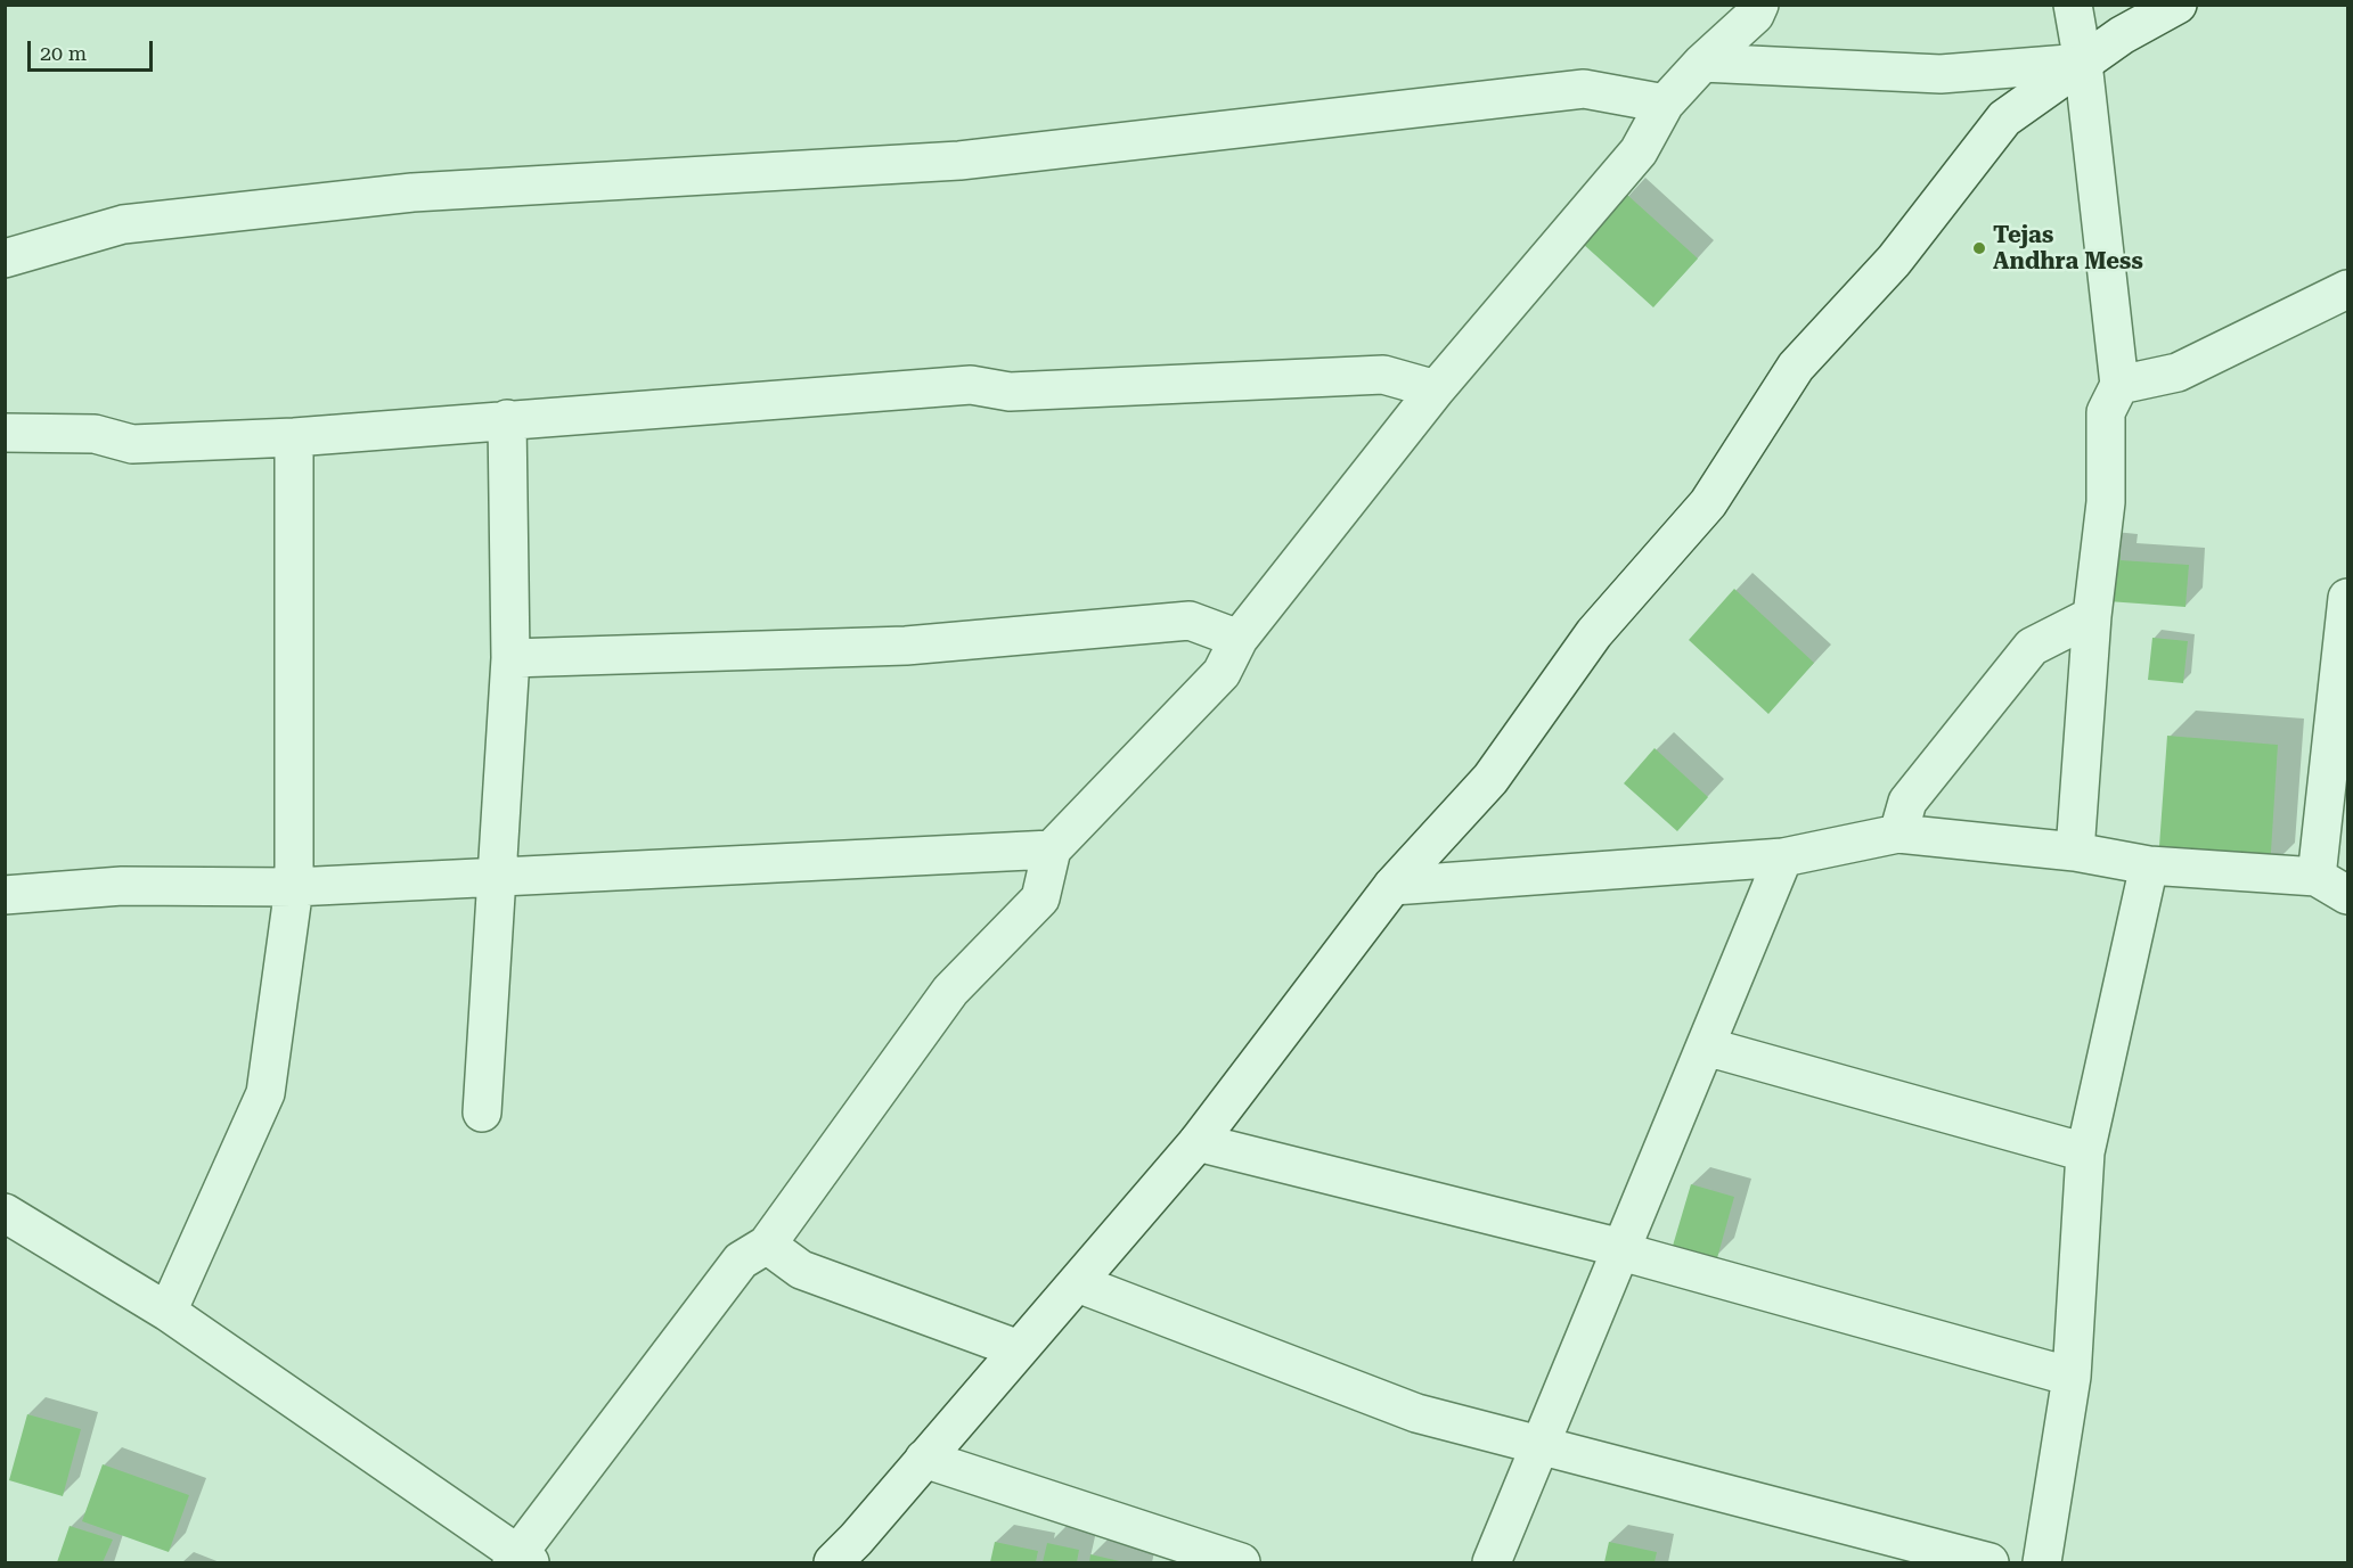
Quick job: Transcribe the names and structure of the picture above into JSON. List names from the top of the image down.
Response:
{
  "places": ["Tejas Andhra Mess"],
  "scale_bar": "20 m"
}
